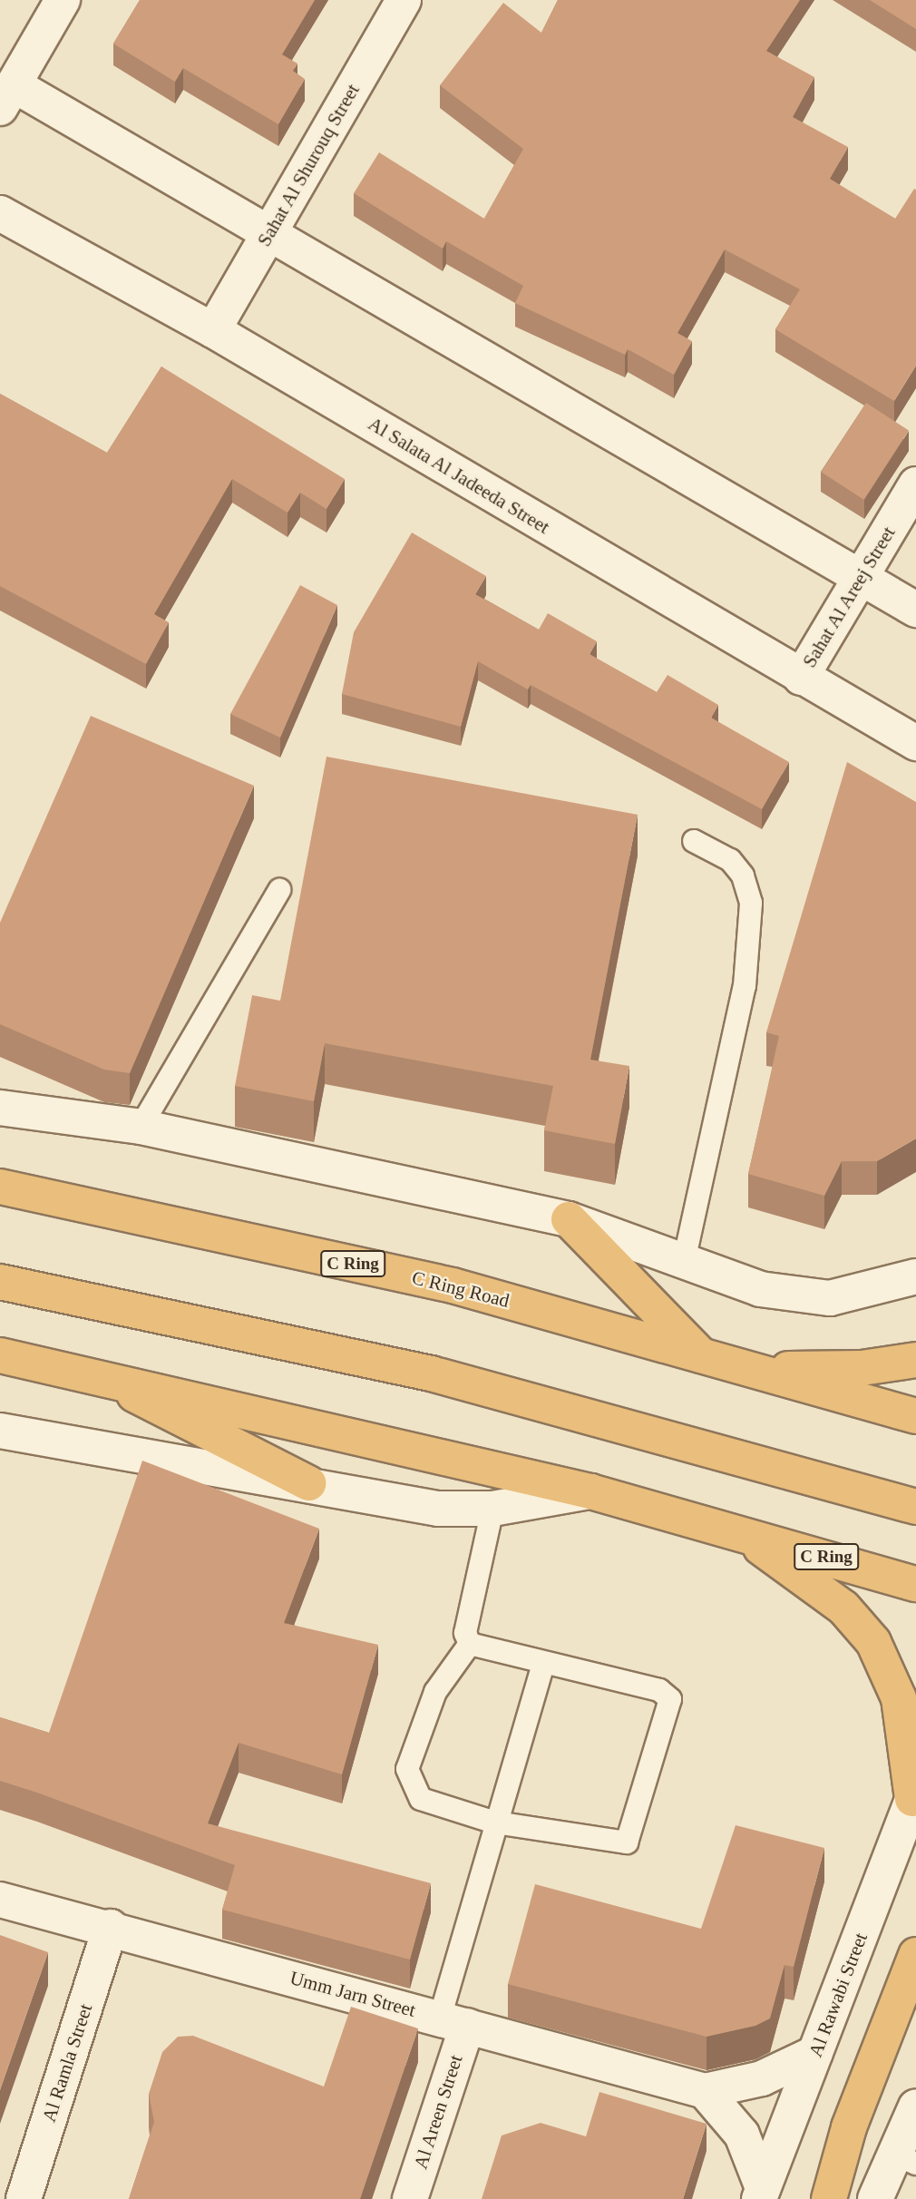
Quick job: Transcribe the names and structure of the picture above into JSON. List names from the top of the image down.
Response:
{
  "streets": {
    "highway": ["C Ring", "C Ring Road"],
    "street": [
      "Sahat Al Shurouq Street",
      "Al Salata Al Jadeeda Street",
      "Sahat Al Areej Street",
      "Umm Jarn Street",
      "Al Rawabi Street",
      "Al Ramla Street",
      "Al Areen Street"
    ]
  },
  "crossings": [
    ["Sahat Al Shurouq Street", "Al Salata Al Jadeeda Street"],
    ["Al Salata Al Jadeeda Street", "Sahat Al Areej Street"],
    ["Umm Jarn Street", "Al Rawabi Street"],
    ["Umm Jarn Street", "Al Ramla Street"],
    ["Umm Jarn Street", "Al Areen Street"]
  ]
}
